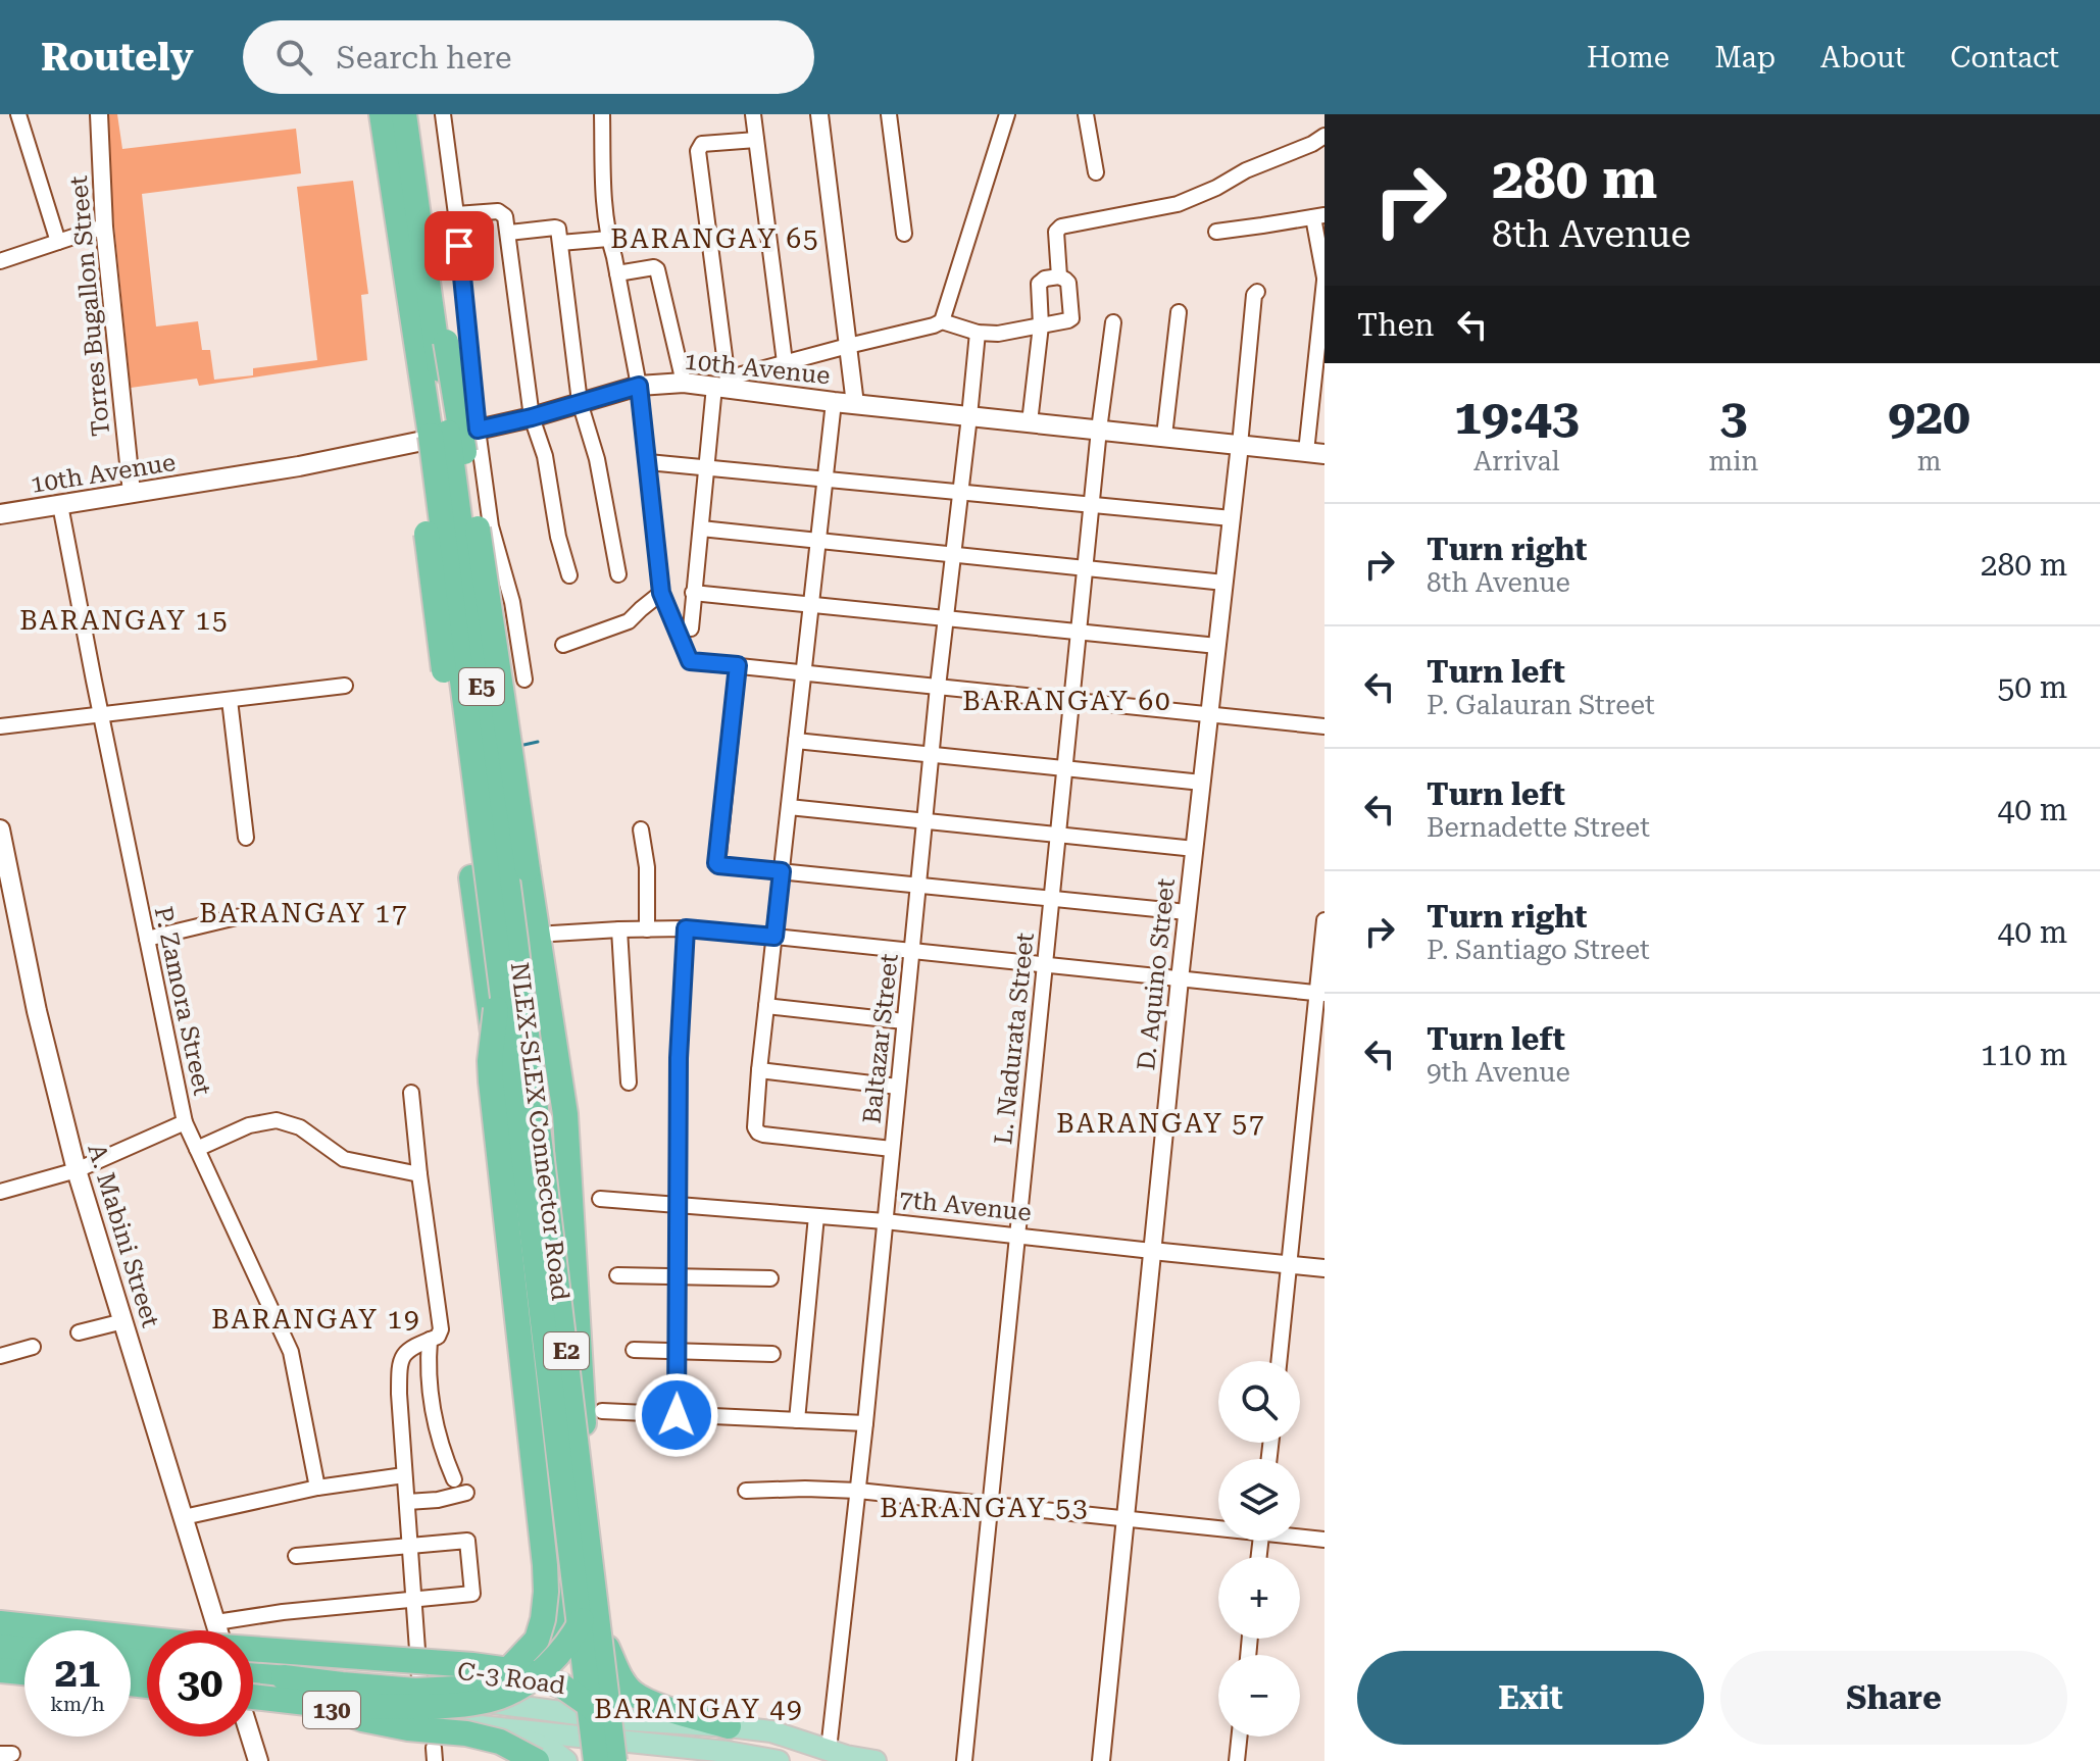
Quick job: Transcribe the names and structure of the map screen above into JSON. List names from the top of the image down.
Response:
{
  "streets": {
    "highway": ["E5", "NLEX-SLEX Connector Road", "E2"],
    "main road": [
      "10th Avenue",
      "A. Mabini Street",
      "C-3 Road",
      "130"
    ],
    "street": [
      "Torres Bugallon Street",
      "D. Aquino Street",
      "P. Zamora Street",
      "Baltazar Street",
      "L. Nadurata Street",
      "7th Avenue"
    ]
  },
  "crossings": [
    ["Torres Bugallon Street", "10th Avenue"],
    ["10th Avenue", "D. Aquino Street"],
    ["10th Avenue", "P. Zamora Street"],
    ["10th Avenue", "Baltazar Street"],
    ["10th Avenue", "L. Nadurata Street"],
    ["E5", "NLEX-SLEX Connector Road"],
    ["D. Aquino Street", "7th Avenue"],
    ["Baltazar Street", "7th Avenue"],
    ["Baltazar Street", "C-3 Road"],
    ["L. Nadurata Street", "7th Avenue"],
    ["NLEX-SLEX Connector Road", "C-3 Road"]
  ],
  "districts": [
    "BARANGAY 65",
    "BARANGAY 15",
    "BARANGAY 60",
    "BARANGAY 17",
    "BARANGAY 57",
    "BARANGAY 19",
    "BARANGAY 53",
    "BARANGAY 49"
  ],
  "page": {
    "header": "Routely",
    "search": "Search here",
    "nav": [
      "Home",
      "Map",
      "About",
      "Contact"
    ],
    "turn": ["280 m", "8th Avenue"],
    "then": "Then",
    "eta": [
      "19:43",
      "Arrival",
      "3",
      "min",
      "920",
      "m"
    ],
    "list": [
      {
        "name": "Turn right",
        "note": "8th Avenue",
        "value": "280 m"
      },
      {
        "name": "Turn left",
        "note": "P. Galauran Street",
        "value": "50 m"
      },
      {
        "name": "Turn left",
        "note": "Bernadette Street",
        "value": "40 m"
      },
      {
        "name": "Turn right",
        "note": "P. Santiago Street",
        "value": "40 m"
      },
      {
        "name": "Turn left",
        "note": "9th Avenue",
        "value": "110 m"
      }
    ],
    "map_buttons": ["+", "−"],
    "speed": "21 km/h",
    "limit": "30",
    "buttons": ["Exit", "Share"]
  }
}
